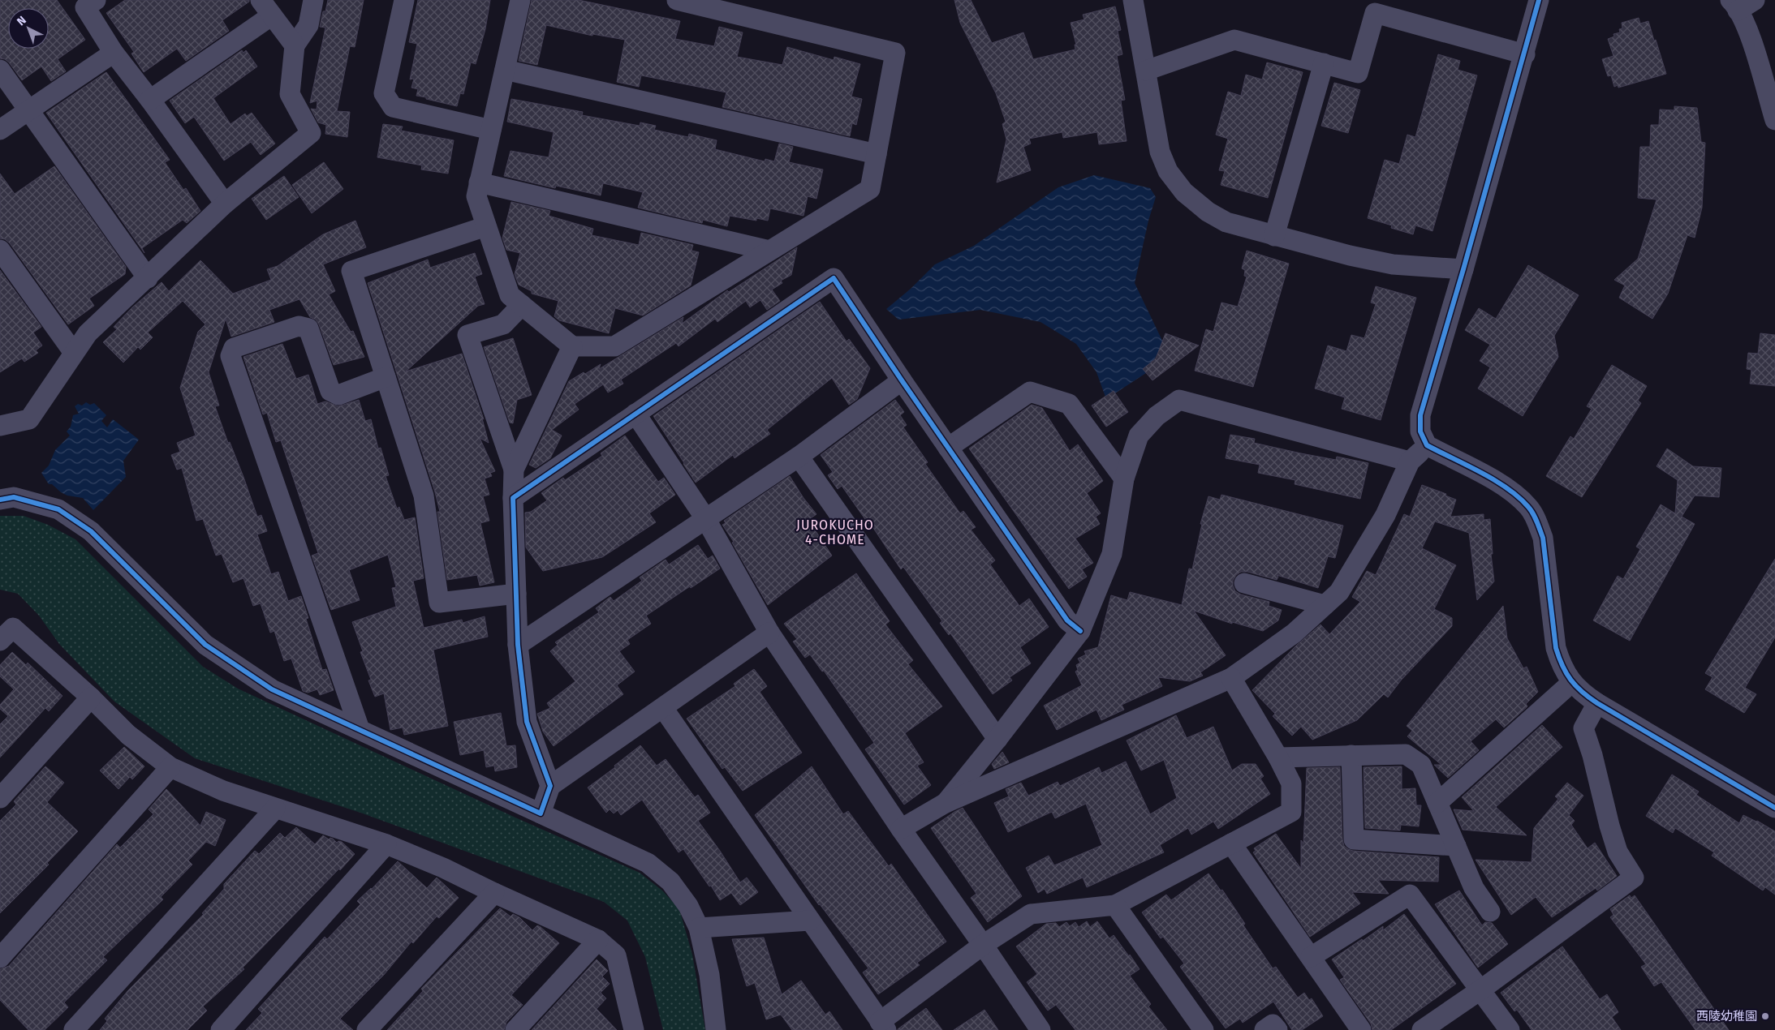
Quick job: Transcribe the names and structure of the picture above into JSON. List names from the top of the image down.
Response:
{
  "districts": ["JUROKUCHO 4-CHOME"],
  "places": ["西陵幼稚園"],
  "north": "top left"
}
